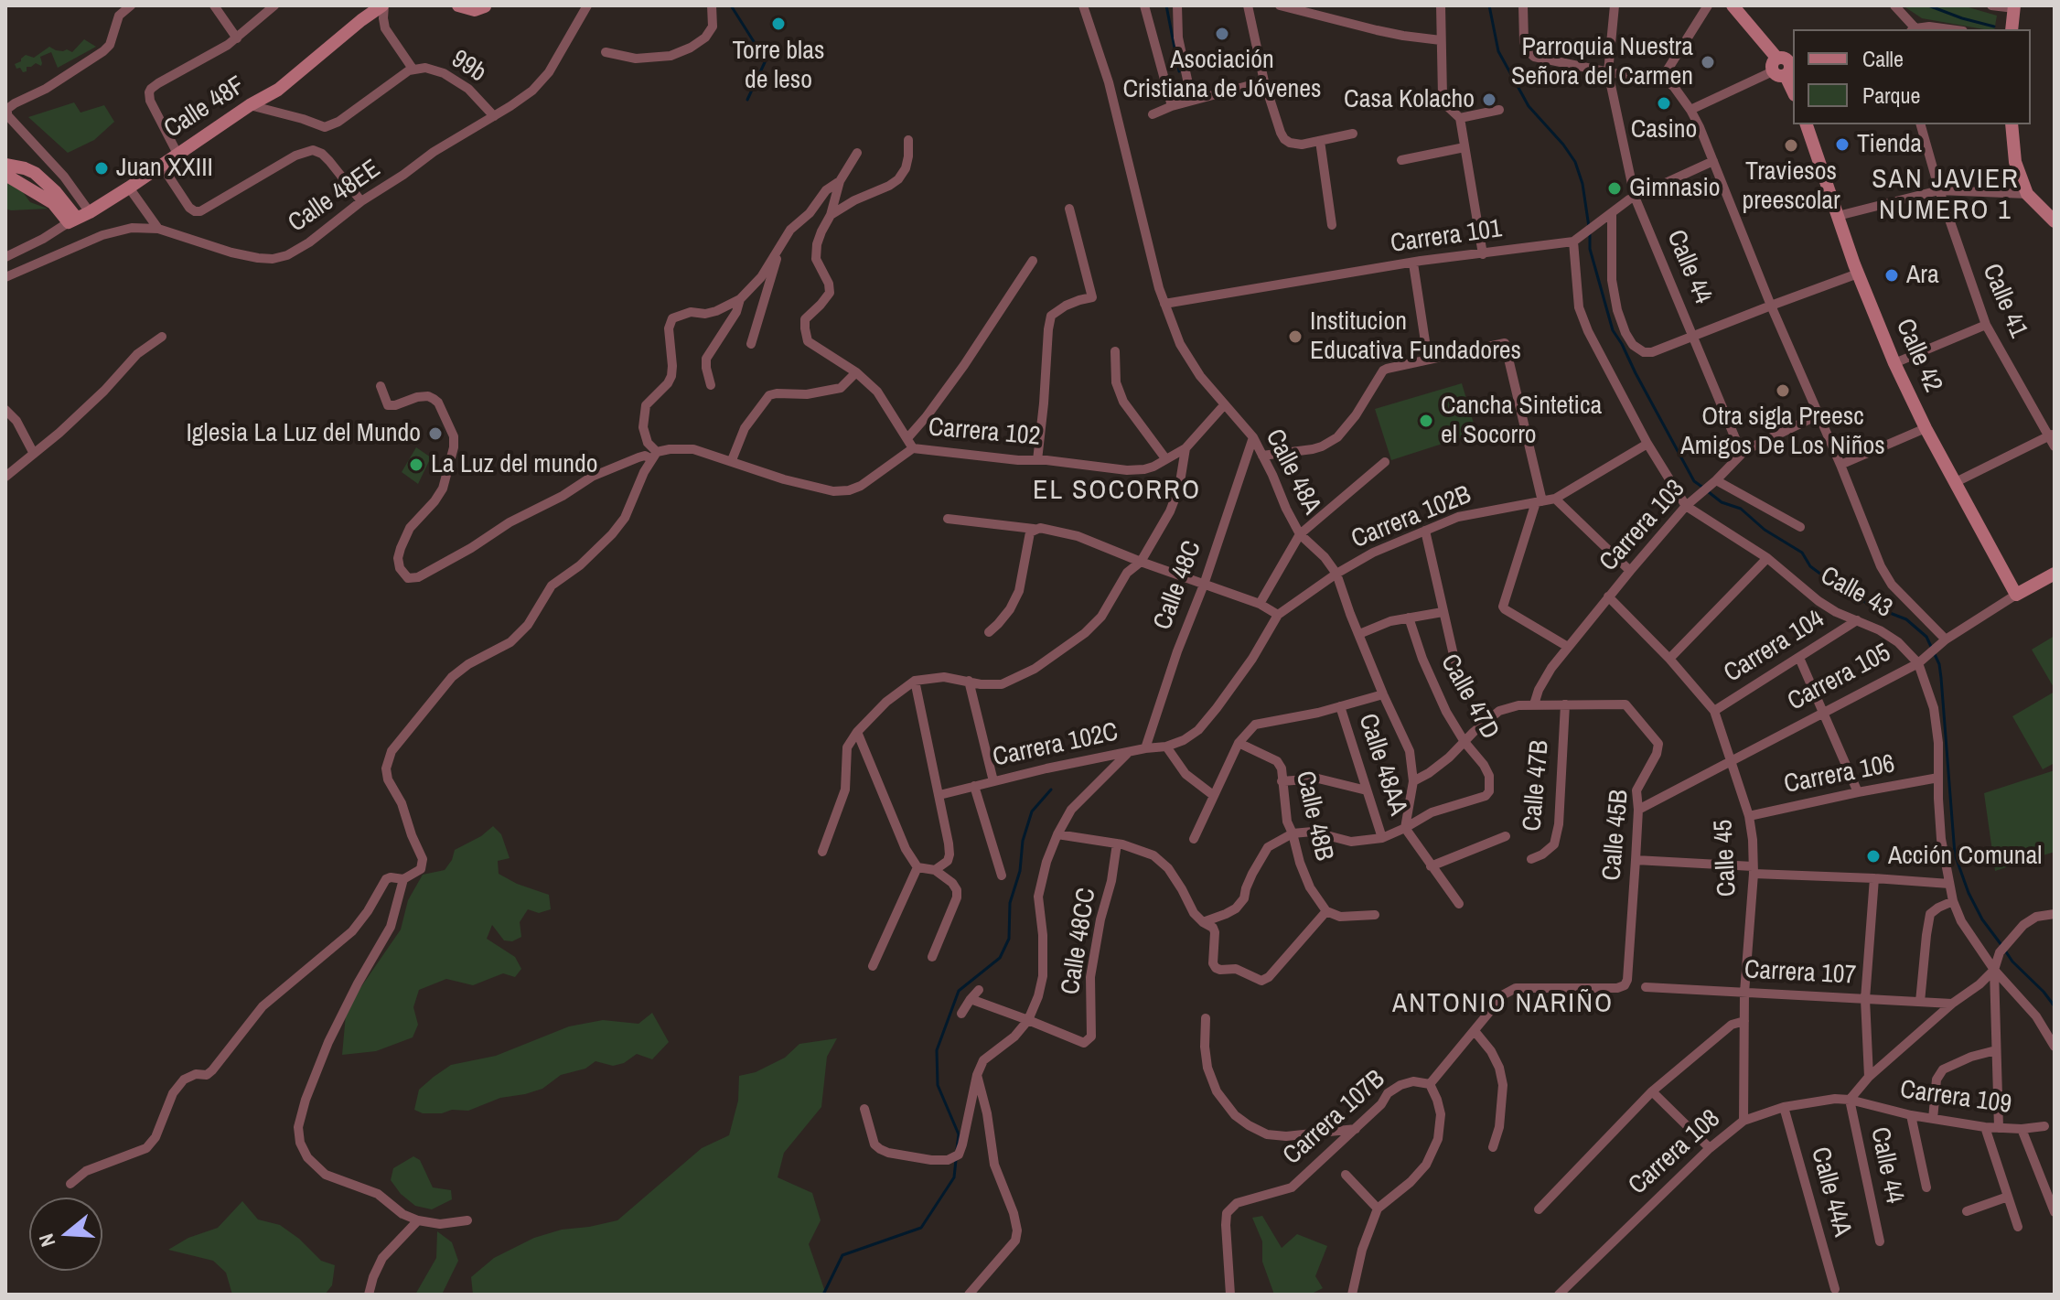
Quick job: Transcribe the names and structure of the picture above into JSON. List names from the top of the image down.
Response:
{
  "streets": {
    "street": [
      "99b",
      "Calle 48F",
      "Calle 48EE",
      "Carrera 101",
      "Calle 44",
      "Calle 41",
      "Calle 42",
      "Carrera 102",
      "Calle 48A",
      "Carrera 102B",
      "Carrera 103",
      "Calle 48C",
      "Calle 43",
      "Carrera 104",
      "Carrera 105",
      "Calle 47D",
      "Carrera 102C",
      "Calle 48AA",
      "Carrera 106",
      "Calle 47B",
      "Calle 48B",
      "Calle 45B",
      "Calle 45",
      "Calle 48CC",
      "Carrera 107",
      "Carrera 109",
      "Carrera 107B",
      "Carrera 108",
      "Calle 44A"
    ]
  },
  "crossings": [
    ["99b", "Calle 48EE"],
    ["Carrera 101", "Calle 44"],
    ["Carrera 101", "Calle 48A"],
    ["Carrera 101", "Calle 43"],
    ["Calle 44", "Carrera 103"],
    ["Calle 44", "Carrera 108"],
    ["Calle 42", "Carrera 105"],
    ["Carrera 102", "Calle 48A"],
    ["Calle 48A", "Carrera 102B"],
    ["Calle 48A", "Calle 48C"],
    ["Calle 48A", "Calle 47D"],
    ["Carrera 102B", "Calle 48C"],
    ["Carrera 102B", "Calle 43"],
    ["Carrera 102B", "Carrera 102C"],
    ["Carrera 103", "Calle 43"],
    ["Carrera 103", "Calle 45"],
    ["Calle 48C", "Carrera 102C"],
    ["Calle 43", "Carrera 104"],
    ["Calle 43", "Carrera 105"],
    ["Calle 43", "Carrera 106"],
    ["Carrera 104", "Calle 45"],
    ["Carrera 105", "Calle 45B"],
    ["Carrera 105", "Calle 45"],
    ["Carrera 106", "Calle 45"],
    ["Calle 47B", "Calle 45B"],
    ["Calle 45", "Carrera 107"],
    ["Calle 45", "Carrera 108"],
    ["Carrera 109", "Carrera 108"],
    ["Carrera 108", "Calle 44A"]
  ],
  "districts": ["SAN JAVIER NUMERO 1", "EL SOCORRO", "ANTONIO NARIÑO"],
  "places": [
    "Torre blas de leso",
    "Asociación Cristiana de Jóvenes",
    "Parroquia Nuestra Señora del Carmen",
    "Casa Kolacho",
    "Casino",
    "Tienda",
    "Traviesos preescolar",
    "Juan XXIII",
    "Gimnasio",
    "Ara",
    "Institucion Educativa Fundadores",
    "Otra sigla Preesc Amigos De Los Niños",
    "Cancha Sintetica el Socorro",
    "Iglesia La Luz del Mundo",
    "La Luz del mundo",
    "Acción Comunal"
  ],
  "legend": ["Calle", "Parque"],
  "north": "left"
}
